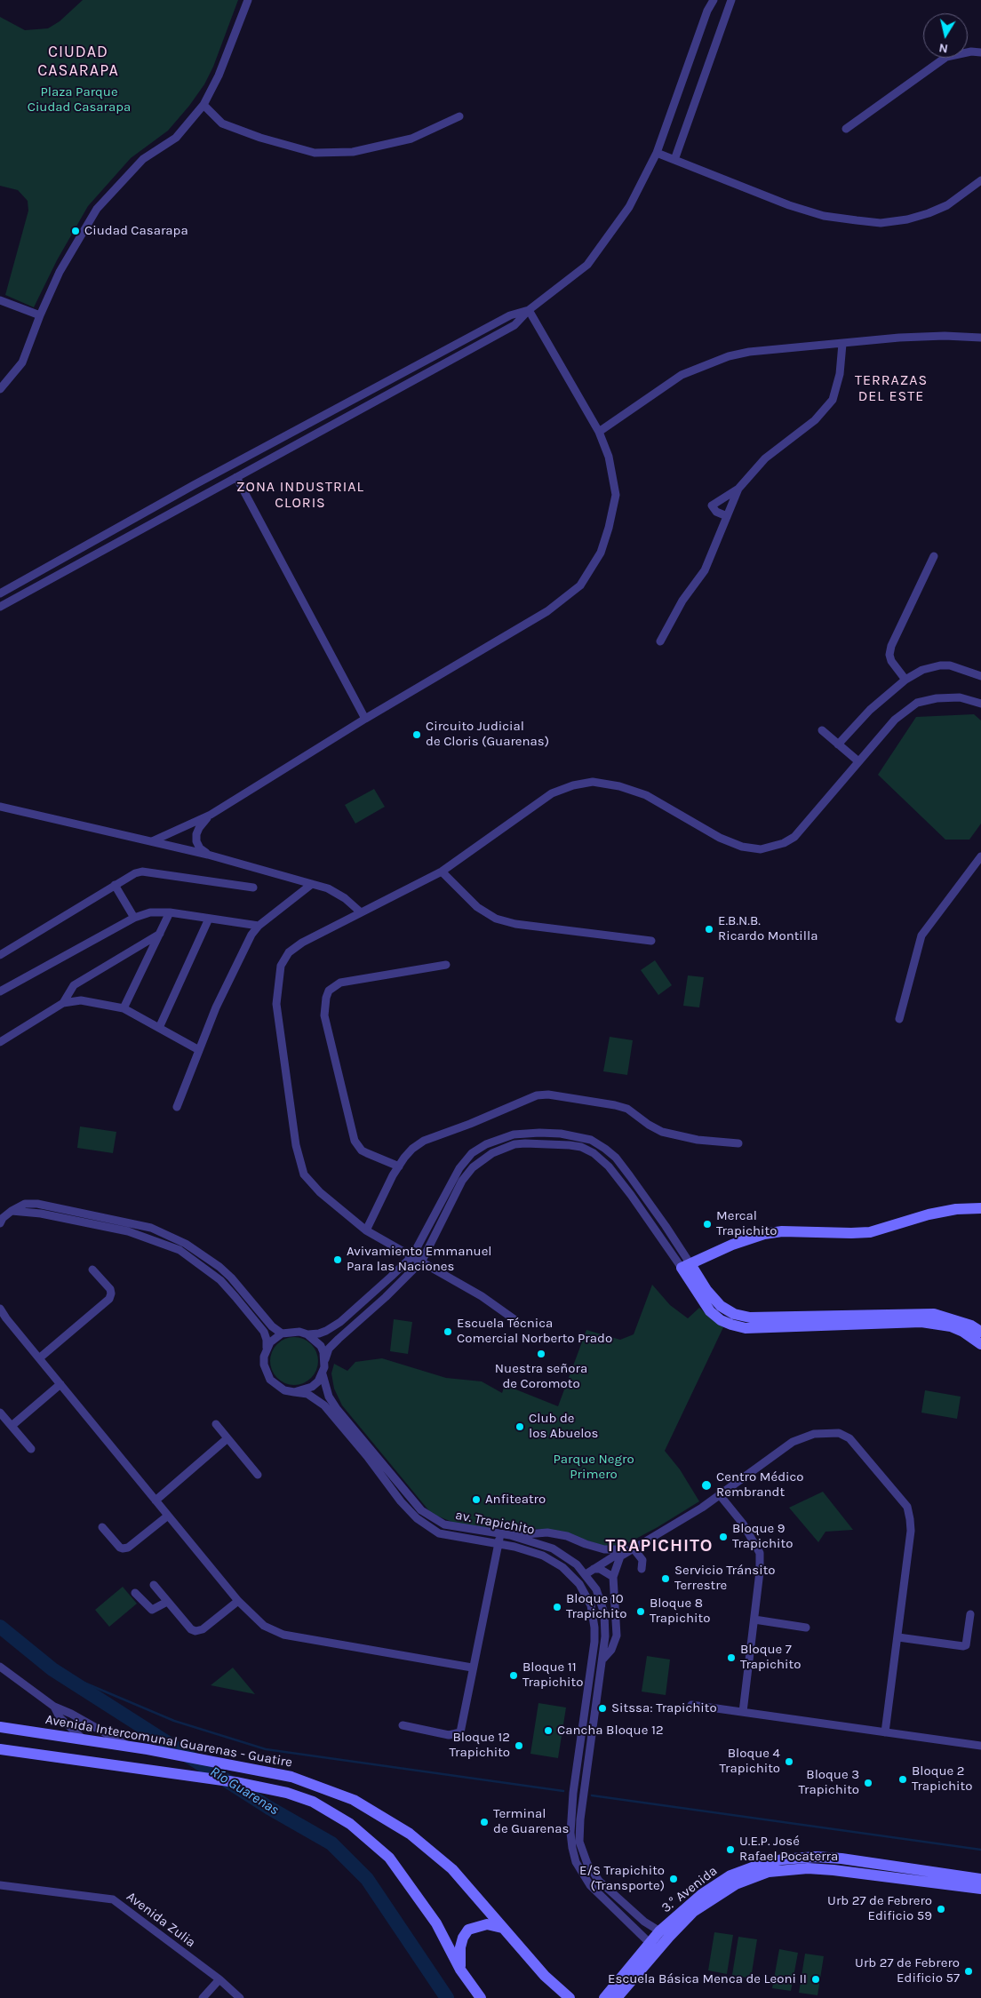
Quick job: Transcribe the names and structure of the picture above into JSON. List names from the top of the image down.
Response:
{
  "streets": {
    "street": [
      "av. Trapichito",
      "Avenida Intercomunal Guarenas - Guatire",
      "3.° Avenida",
      "Avenida Zulia"
    ]
  },
  "crossings": [
    ["av. Trapichito", "3.° Avenida"]
  ],
  "districts": [
    "CIUDAD CASARAPA",
    "TERRAZAS DEL ESTE",
    "ZONA INDUSTRIAL CLORIS",
    "TRAPICHITO"
  ],
  "water": ["Río Guarenas"],
  "parks": ["Plaza Parque Ciudad Casarapa", "Parque Negro Primero"],
  "places": [
    "Ciudad Casarapa",
    "Circuito Judicial de Cloris (Guarenas)",
    "E.B.N.B. Ricardo Montilla",
    "Mercal Trapichito",
    "Avivamiento Emmanuel Para las Naciones",
    "Escuela Técnica Comercial Norberto Prado",
    "Nuestra señora de Coromoto",
    "Club de los Abuelos",
    "Centro Médico Rembrandt",
    "Anfiteatro",
    "Bloque 9 Trapichito",
    "Servicio Tránsito Terrestre",
    "Bloque 10 Trapichito",
    "Bloque 8 Trapichito",
    "Bloque 7 Trapichito",
    "Bloque 11 Trapichito",
    "Sitssa: Trapichito",
    "Cancha Bloque 12",
    "Bloque 12 Trapichito",
    "Bloque 4 Trapichito",
    "Bloque 2 Trapichito",
    "Bloque 3 Trapichito",
    "Terminal de Guarenas",
    "U.E.P. José Rafael Pocaterra",
    "E/S Trapichito (Transporte)",
    "Urb 27 de Febrero Edificio 59",
    "Urb 27 de Febrero Edificio 57",
    "Escuela Básica Menca de Leoni II"
  ],
  "north": "bottom"
}
